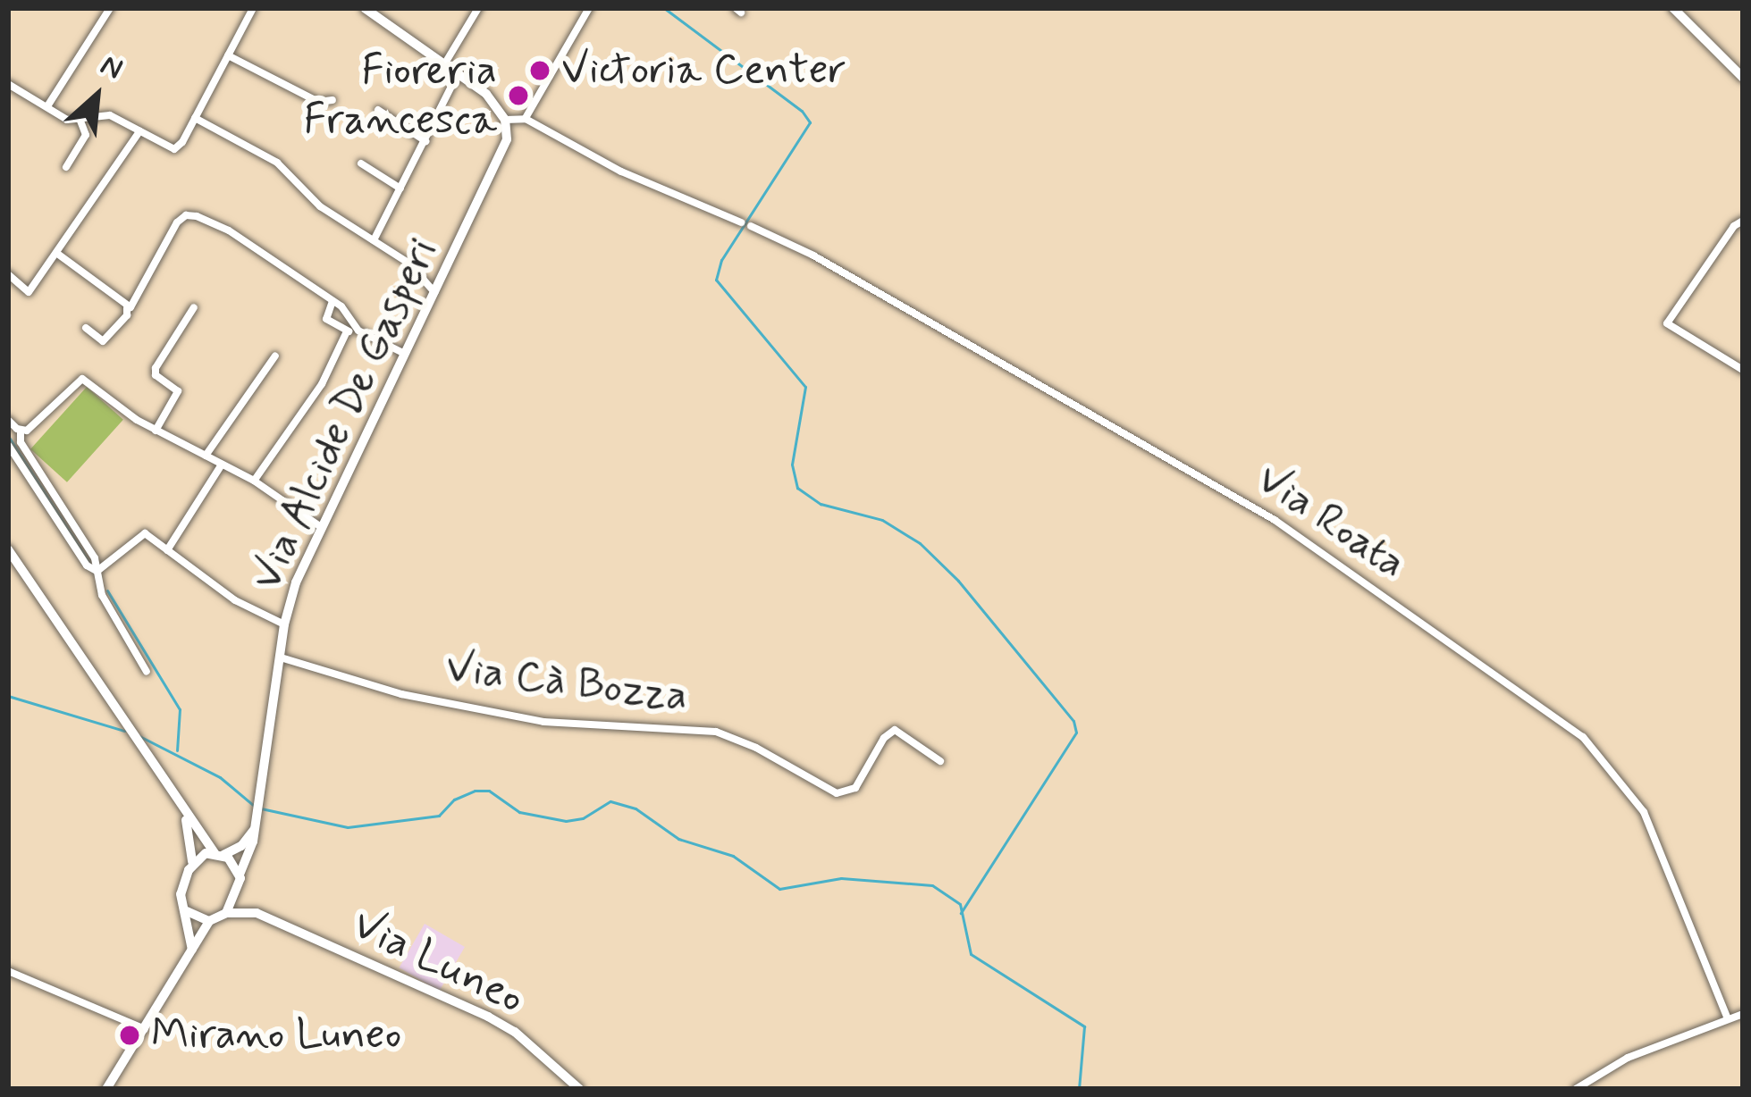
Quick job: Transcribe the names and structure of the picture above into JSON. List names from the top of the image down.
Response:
{
  "streets": {
    "street": [
      "Via Alcide De Gasperi",
      "Via Roata",
      "Via Cà Bozza",
      "Via Luneo"
    ]
  },
  "crossings": [
    ["Via Alcide De Gasperi", "Via Cà Bozza"]
  ],
  "places": ["Victoria Center", "Fioreria Francesca", "Mirano Luneo"],
  "north": "top right"
}
